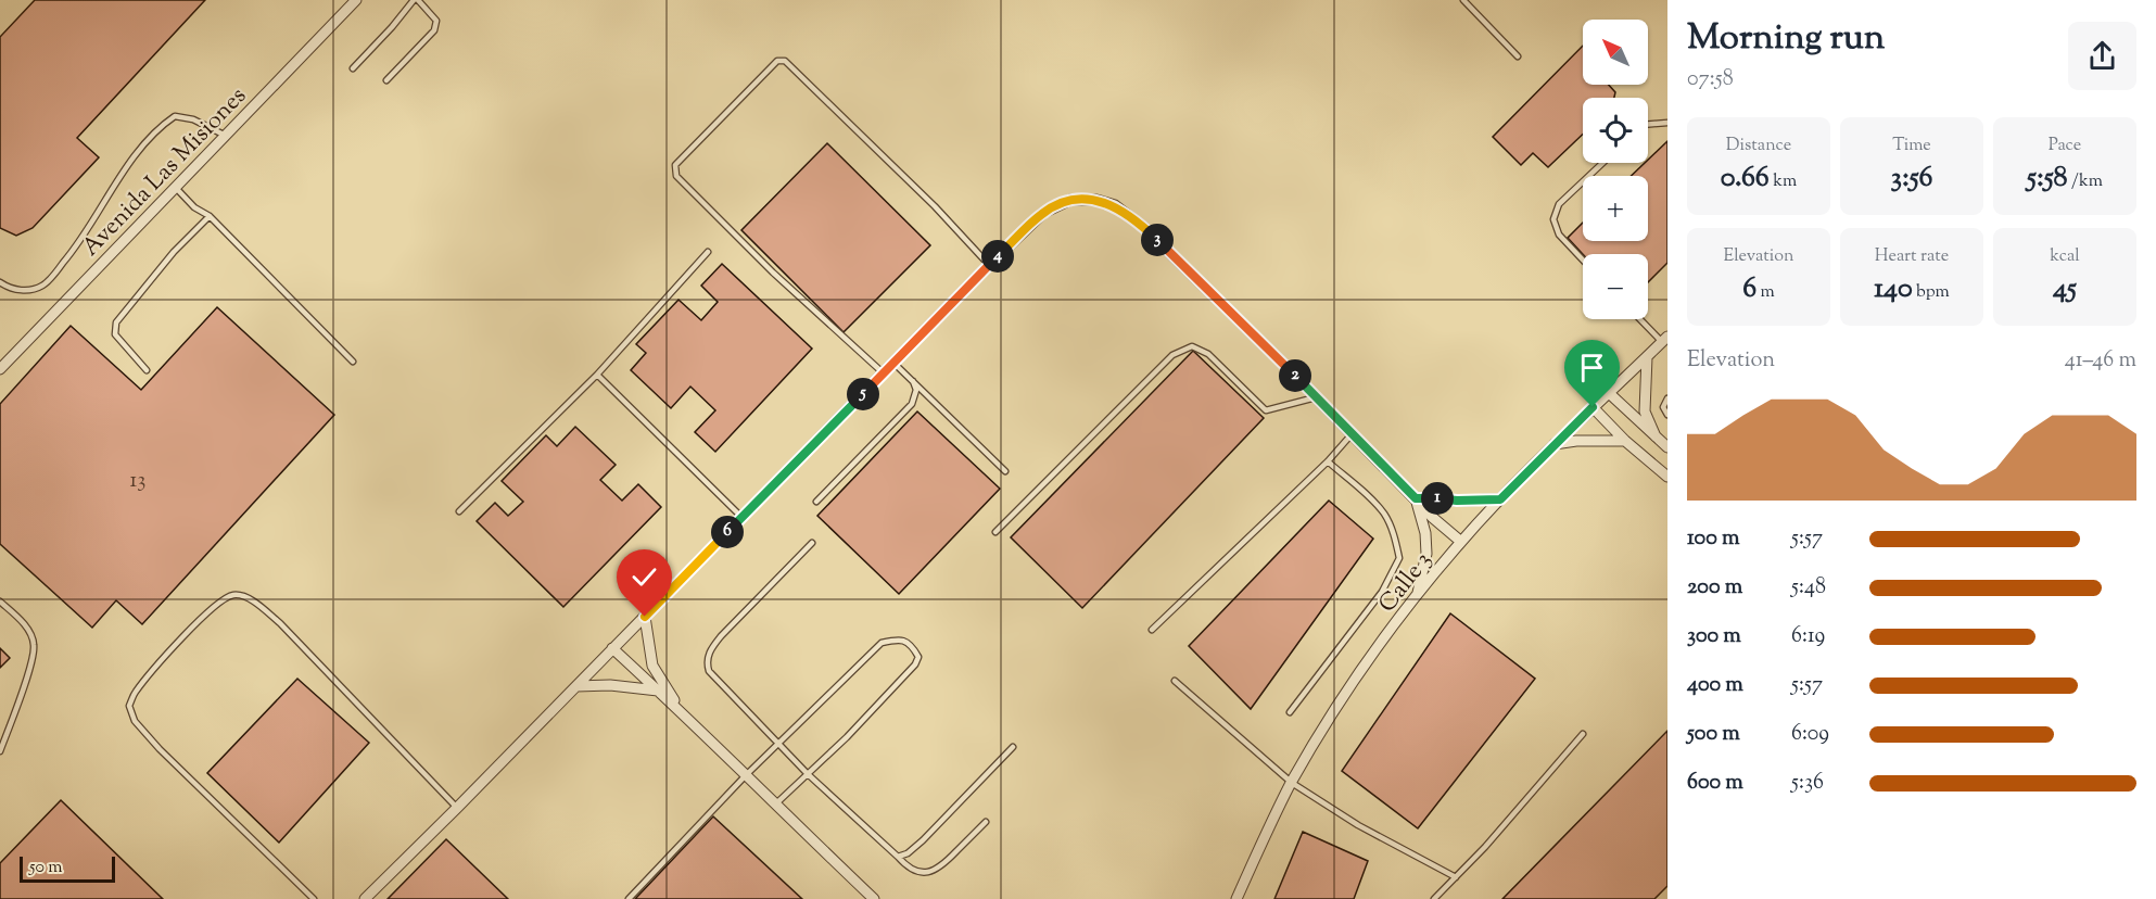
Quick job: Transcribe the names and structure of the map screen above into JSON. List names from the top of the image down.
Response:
{
  "streets": {
    "street": ["Avenida Las Misiones", "Calle 3"]
  },
  "house_numbers": ["13"],
  "scale_bar": "50 m",
  "north": "top left",
  "page": {
    "heading": ["Morning run", "07:58"],
    "map_buttons": ["+", "−"],
    "stats": [
      ["Distance", "0.66 km"],
      ["Time", "3:56"],
      ["Pace", "5:58 /km"],
      ["Elevation", "6 m"],
      ["Heart rate", "140 bpm"],
      ["kcal", "45"]
    ],
    "pins": [
      "3",
      "4",
      "2",
      "5",
      "1",
      "6"
    ],
    "chart": ["Elevation", "41–46 m"],
    "list": [
      {
        "name": "100 m",
        "note": "5:57"
      },
      {
        "name": "200 m",
        "note": "5:48"
      },
      {
        "name": "300 m",
        "note": "6:19"
      },
      {
        "name": "400 m",
        "note": "5:57"
      },
      {
        "name": "500 m",
        "note": "6:09"
      },
      {
        "name": "600 m",
        "note": "5:36"
      }
    ],
    "scale": "50 m"
  }
}
